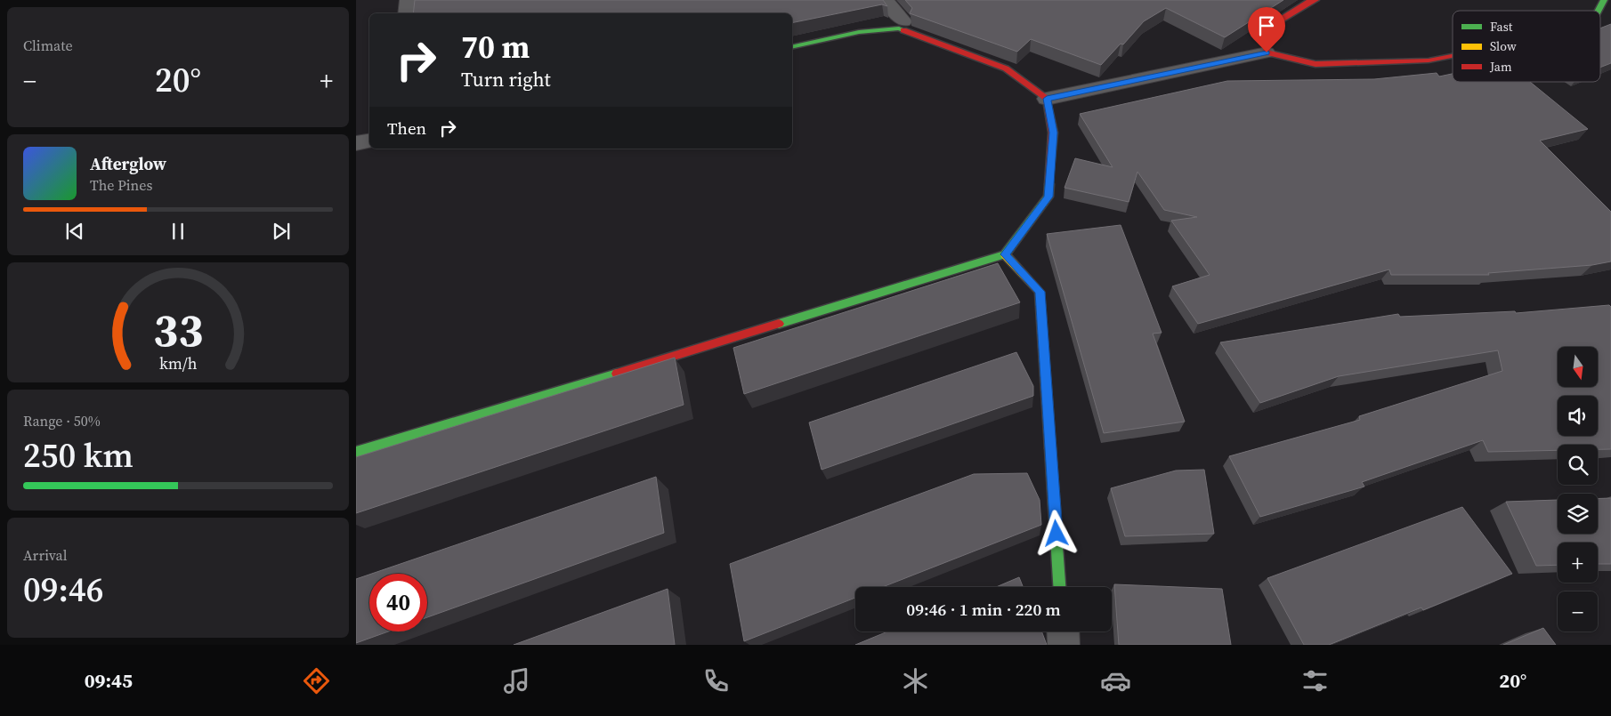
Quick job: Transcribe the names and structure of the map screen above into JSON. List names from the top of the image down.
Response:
{
  "legend": ["Fast", "Slow", "Jam"],
  "north": "bottom",
  "page": {
    "tile": [
      "Climate",
      ["Range · 50%", "250 km"],
      ["Arrival", "09:46"]
    ],
    "turn": ["70 m", "Turn right"],
    "heat": ["−", "20°", "+"],
    "then": "Then",
    "song": ["Afterglow", "The Pines"],
    "map_buttons": ["+", "−"],
    "limit": "40",
    "trip": "09:46 · 1 min · 220 m",
    "tabs": ["09:45", "20°"],
    "gauge": ["33", "km/h"]
  }
}
